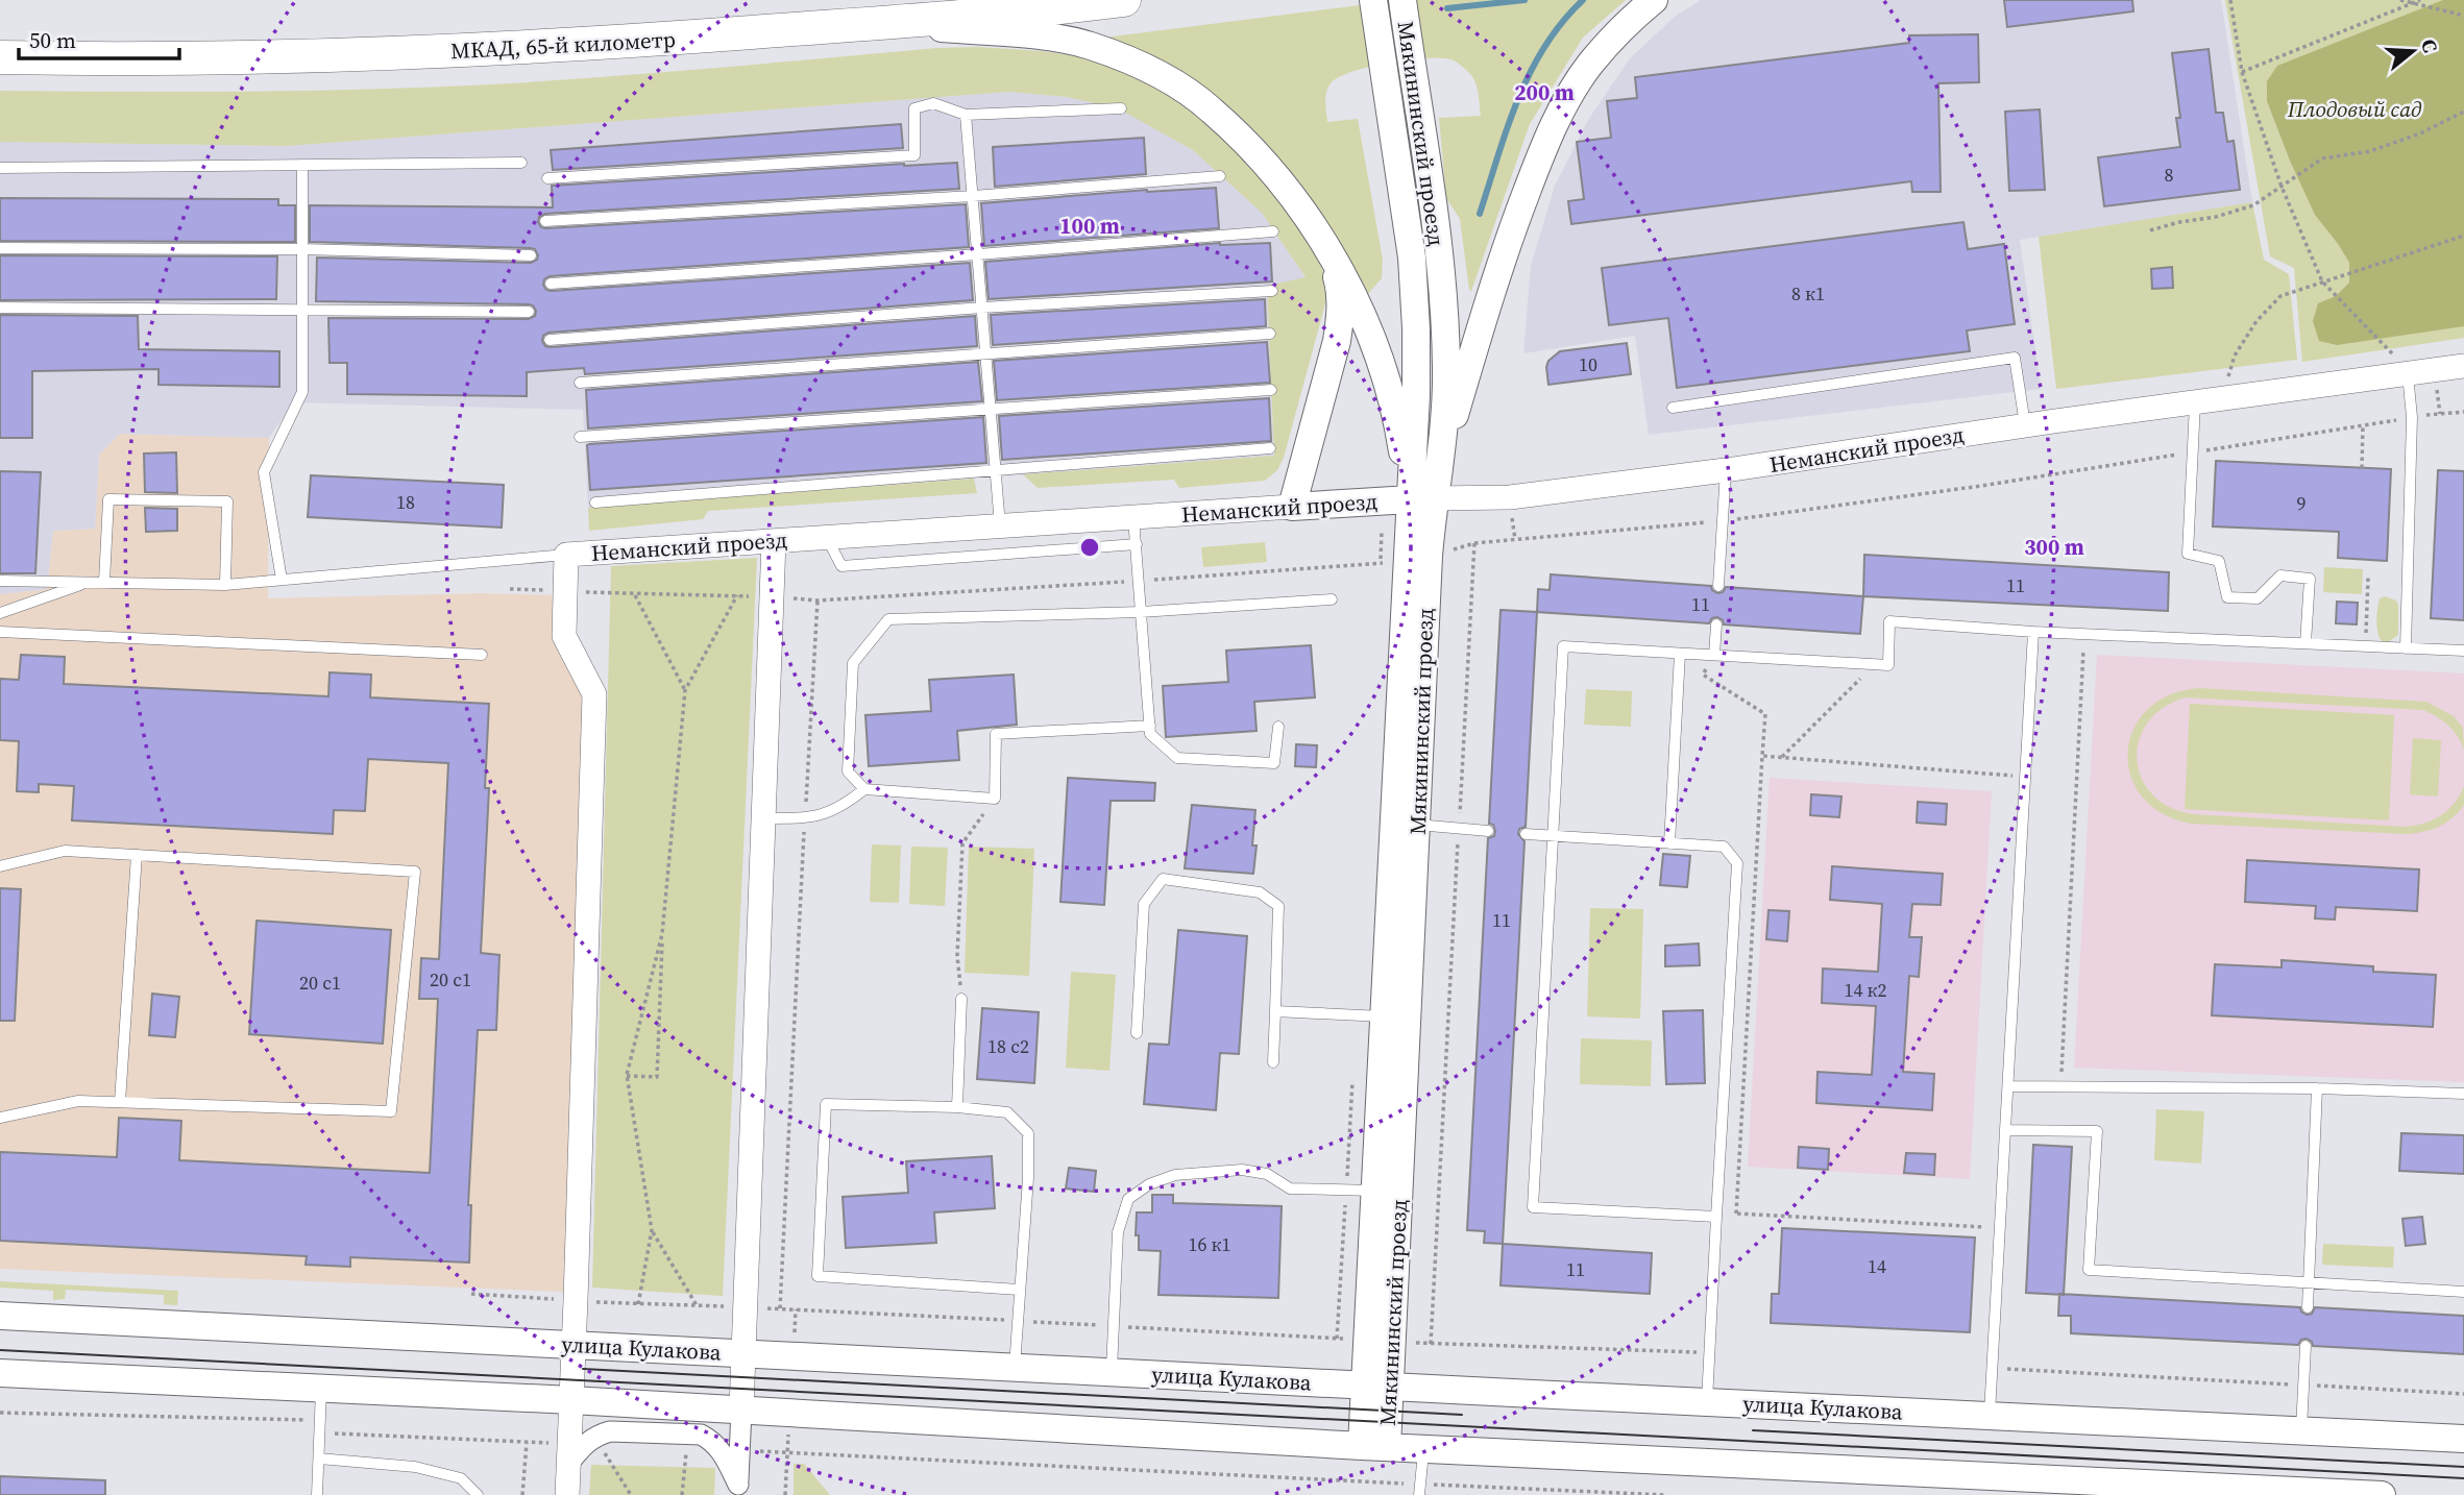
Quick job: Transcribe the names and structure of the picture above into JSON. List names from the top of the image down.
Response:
{
  "streets": {
    "highway": ["МКАД, 65-й километр"],
    "main road": ["Мякининский проезд", "Неманский проезд", "улица Кулакова"]
  },
  "crossings": [
    ["Мякининский проезд", "Неманский проезд"],
    ["Мякининский проезд", "улица Кулакова"]
  ],
  "parks": ["Плодовый сад"],
  "house_numbers": [
    "8",
    "8 к1",
    "10",
    "18",
    "9",
    "11",
    "11",
    "11",
    "20 с1",
    "20 с1",
    "14 к2",
    "18 с2",
    "16 к1",
    "14",
    "11"
  ],
  "scale_bar": "50 m",
  "north": "right",
  "rings": ["200 m", "100 m", "300 m"]
}
